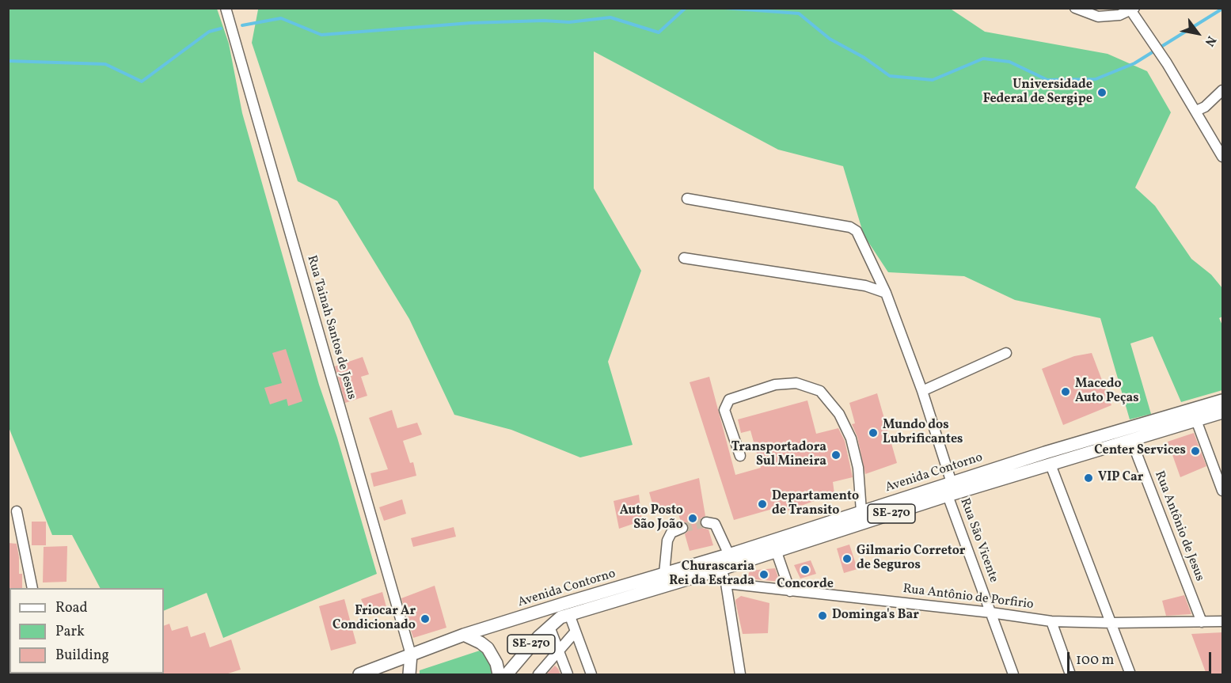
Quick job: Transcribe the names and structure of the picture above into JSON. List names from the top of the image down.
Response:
{
  "streets": {
    "main road": ["Avenida Contorno", "SE-270"],
    "street": [
      "Rua Tainah Santos de Jesus",
      "Rua Antônio de Jesus",
      "Rua São Vicente",
      "Rua Antônio de Porfirio"
    ]
  },
  "crossings": [
    ["Rua Tainah Santos de Jesus", "SE-270"],
    ["Avenida Contorno", "SE-270"],
    ["Avenida Contorno", "Rua Antônio de Jesus"],
    ["Avenida Contorno", "Rua São Vicente"],
    ["Rua Antônio de Jesus", "Rua Antônio de Porfirio"],
    ["Rua São Vicente", "Rua Antônio de Porfirio"]
  ],
  "places": [
    "Universidade Federal de Sergipe",
    "Macedo Auto Peças",
    "Mundo dos Lubrificantes",
    "Center Services",
    "Transportadora Sul Mineira",
    "VIP Car",
    "Departamento de Transito",
    "Auto Posto São João",
    "Gilmario Corretor de Seguros",
    "Concorde",
    "Churascaria Rei da Estrada",
    "Dominga's Bar",
    "Friocar Ar Condicionado"
  ],
  "legend": ["Road", "Park", "Building"],
  "scale_bar": "100 m",
  "north": "bottom right"
}
